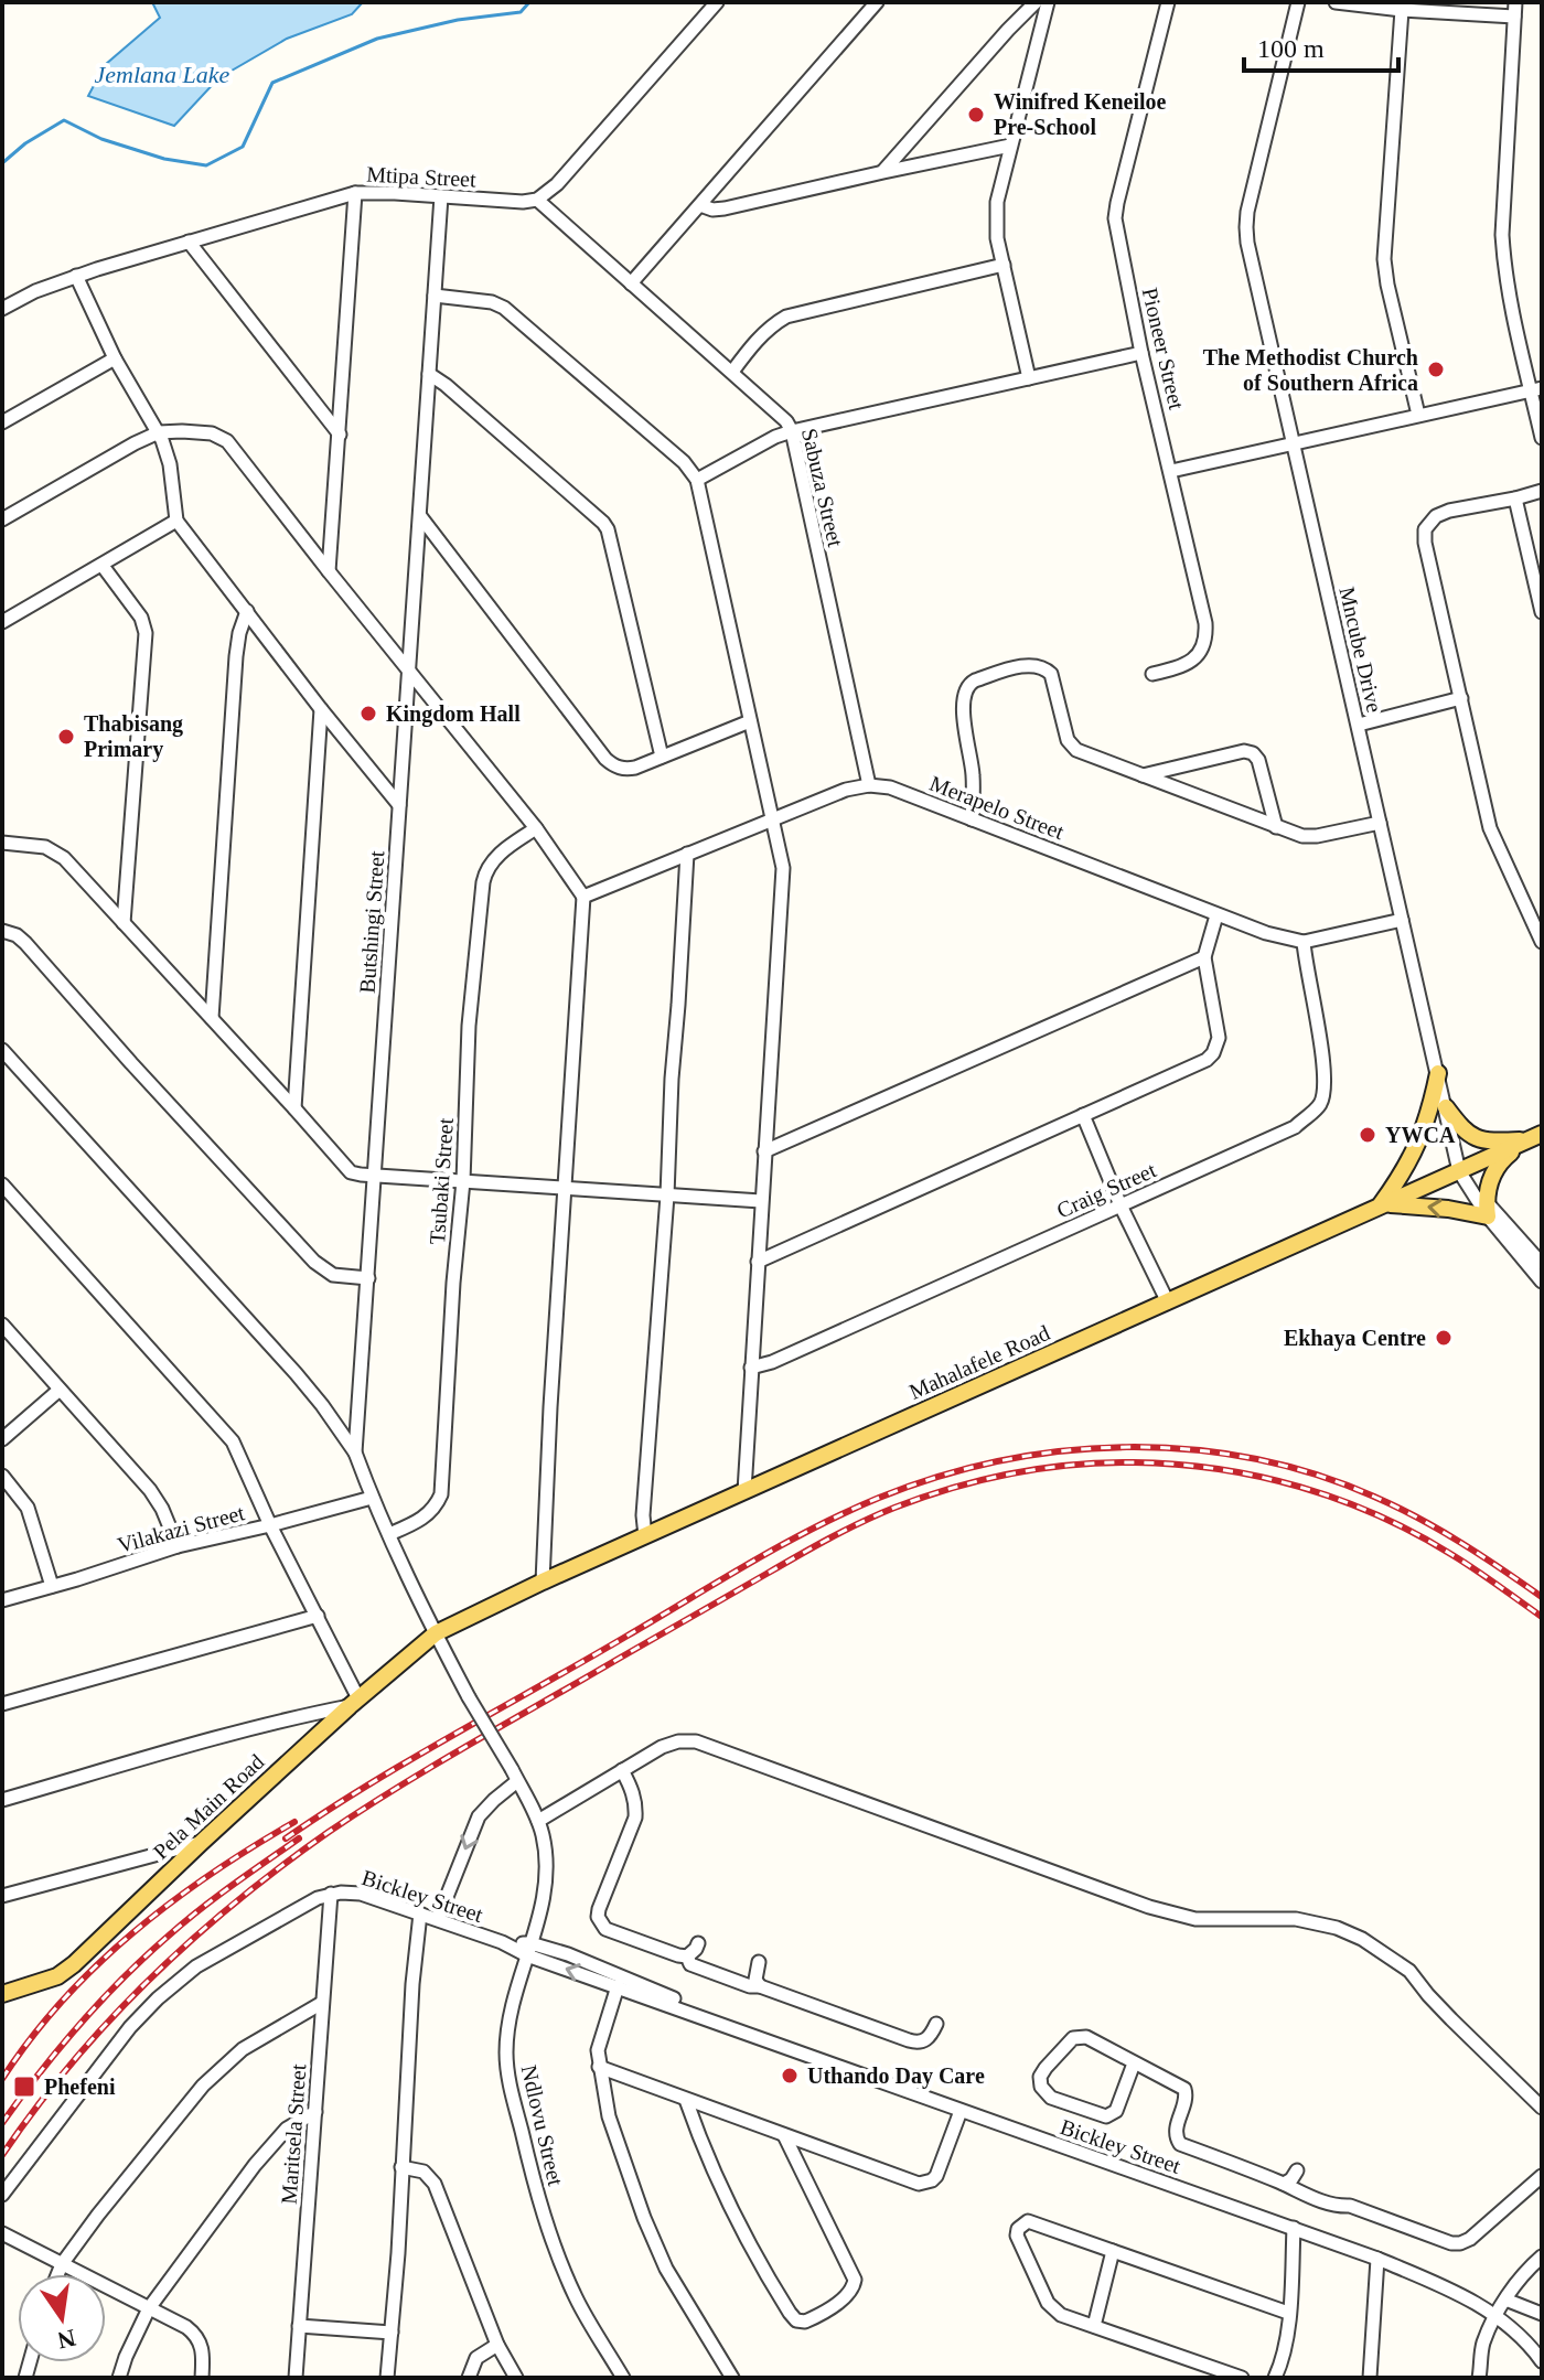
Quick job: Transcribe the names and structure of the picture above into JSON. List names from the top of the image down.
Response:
{
  "streets": {
    "main road": ["Mahalafele Road", "Pela Main Road"],
    "street": [
      "Mtipa Street",
      "Pioneer Street",
      "Sabuza Street",
      "Mncube Drive",
      "Merapelo Street",
      "Butshingi Street",
      "Tsubaki Street",
      "Craig Street",
      "Vilakazi Street",
      "Bickley Street",
      "Ndlovu Street",
      "Maritsela Street"
    ]
  },
  "crossings": [
    ["Mtipa Street", "Sabuza Street"],
    ["Mtipa Street", "Butshingi Street"],
    ["Sabuza Street", "Merapelo Street"],
    ["Mncube Drive", "Merapelo Street"],
    ["Mncube Drive", "Mahalafele Road"],
    ["Merapelo Street", "Craig Street"],
    ["Butshingi Street", "Tsubaki Street"],
    ["Butshingi Street", "Mahalafele Road"],
    ["Butshingi Street", "Vilakazi Street"],
    ["Butshingi Street", "Pela Main Road"],
    ["Butshingi Street", "Ndlovu Street"],
    ["Mahalafele Road", "Pela Main Road"],
    ["Bickley Street", "Ndlovu Street"],
    ["Bickley Street", "Maritsela Street"]
  ],
  "water": ["Jemlana Lake"],
  "places": {
    "other": [
      "Winifred Keneiloe Pre-School",
      "The Methodist Church of Southern Africa",
      "Kingdom Hall",
      "Thabisang Primary",
      "YWCA",
      "Ekhaya Centre",
      "Uthando Day Care"
    ],
    "transit": ["Phefeni"]
  },
  "scale_bar": "100 m",
  "north": "bottom"
}
